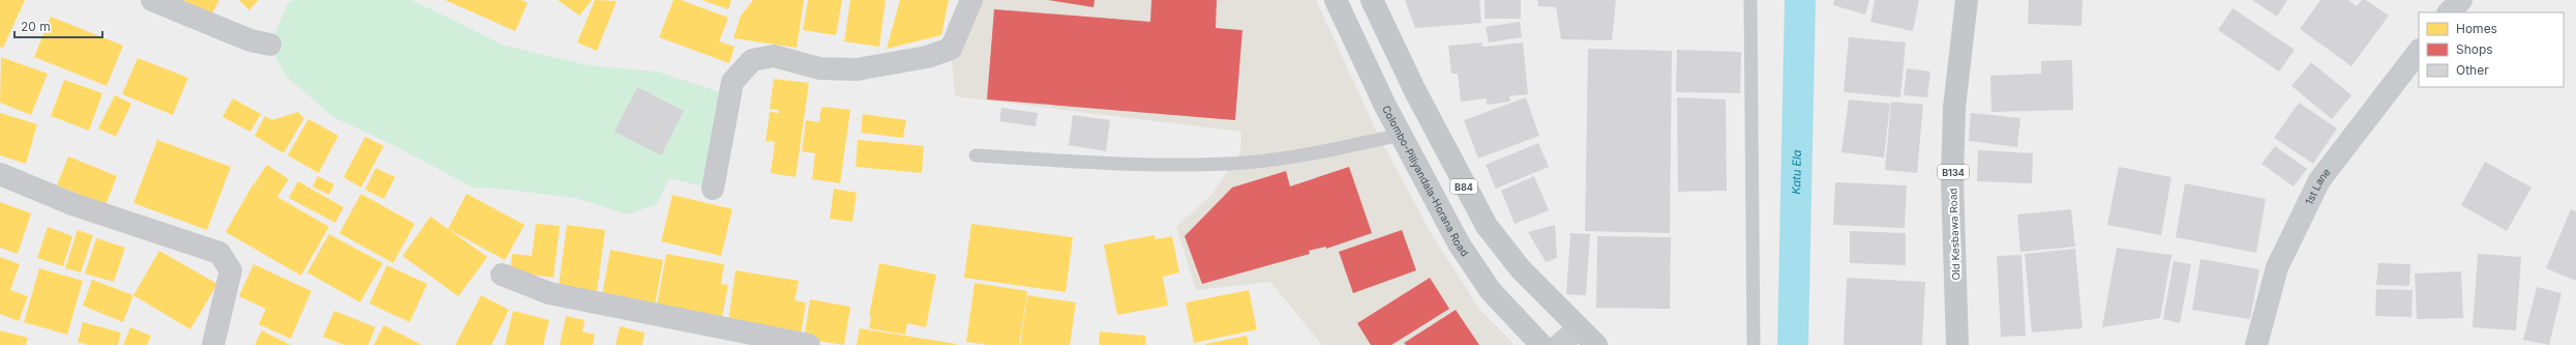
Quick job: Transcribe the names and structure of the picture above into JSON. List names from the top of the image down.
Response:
{
  "streets": {
    "main road": [
      "B134",
      "Colombo-Piliyandala-Horana Road",
      "B84",
      "Old Kesbawa Road"
    ],
    "street": ["1st Lane"]
  },
  "water": ["Katu Ela"],
  "legend": ["Homes", "Shops", "Other"],
  "scale_bar": "20 m"
}
